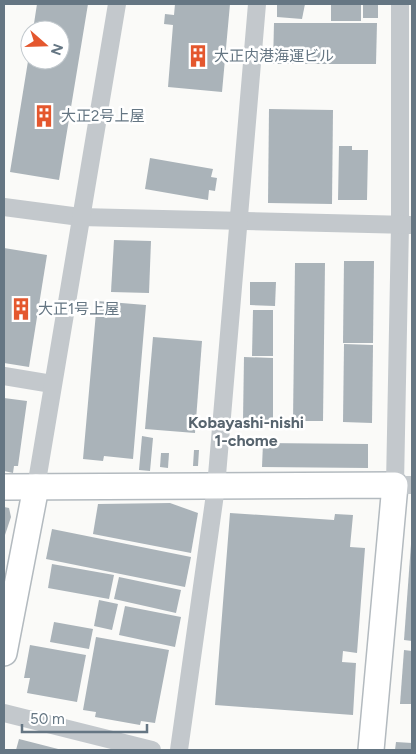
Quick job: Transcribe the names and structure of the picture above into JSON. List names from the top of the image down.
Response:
{
  "districts": ["Kobayashi-nishi 1-chome"],
  "places": {
    "building": ["大正内港海運ビル", "大正2号上屋", "大正1号上屋"]
  },
  "scale_bar": "50 m",
  "north": "right"
}
